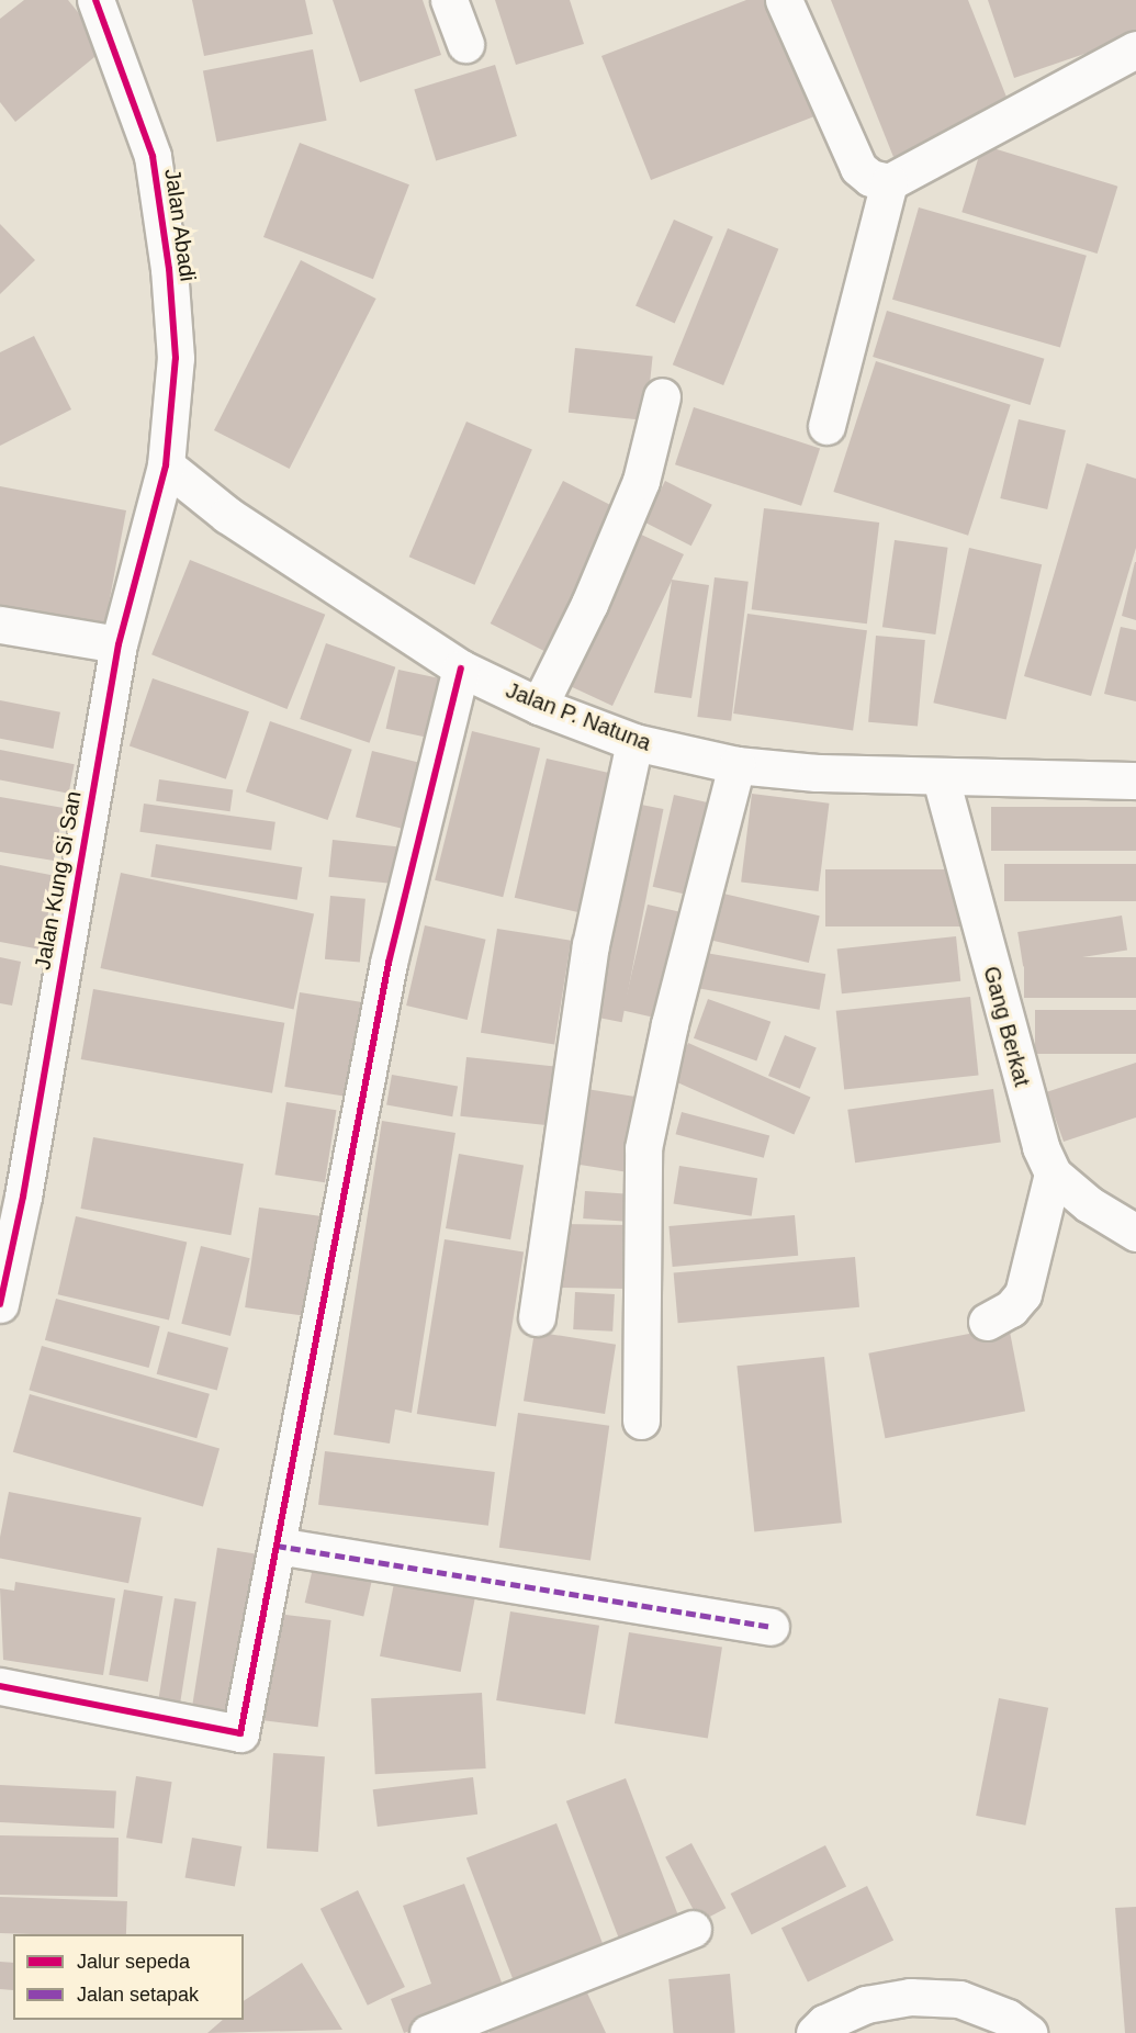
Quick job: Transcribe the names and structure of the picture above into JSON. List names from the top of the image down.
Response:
{
  "streets": {
    "street": [
      "Jalan Abadi",
      "Jalan P. Natuna",
      "Jalan Kung Si San",
      "Gang Berkat"
    ]
  },
  "crossings": [
    ["Jalan Abadi", "Jalan P. Natuna"],
    ["Jalan Abadi", "Jalan Kung Si San"],
    ["Jalan P. Natuna", "Jalan Kung Si San"],
    ["Jalan P. Natuna", "Gang Berkat"]
  ],
  "legend": ["Jalur sepeda", "Jalan setapak"]
}
